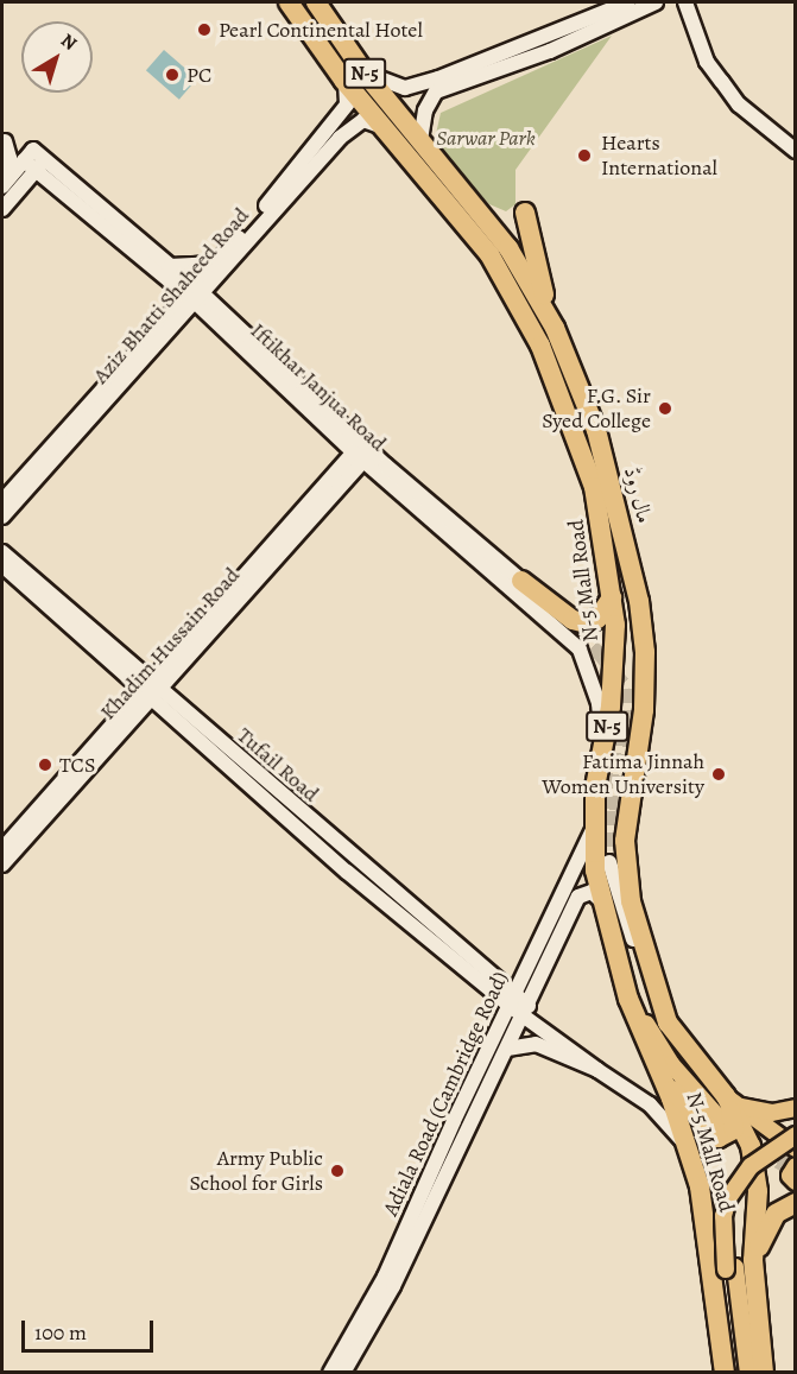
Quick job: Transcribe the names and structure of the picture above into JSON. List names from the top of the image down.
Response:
{
  "streets": {
    "highway": ["N-5", "مال روڈ", "N-5 Mall Road"],
    "main road": [
      "Aziz Bhatti Shaheed Road",
      "Iftikhar Janjua Road",
      "Khadim Hussain Road",
      "Tufail Road",
      "Adiala Road (Cambridge Road)"
    ]
  },
  "crossings": [
    ["N-5", "Aziz Bhatti Shaheed Road"],
    ["N-5", "N-5 Mall Road"],
    ["Aziz Bhatti Shaheed Road", "Iftikhar Janjua Road"],
    ["Aziz Bhatti Shaheed Road", "N-5 Mall Road"],
    ["Iftikhar Janjua Road", "N-5 Mall Road"],
    ["Iftikhar Janjua Road", "Khadim Hussain Road"],
    ["مال روڈ", "N-5 Mall Road"],
    ["N-5 Mall Road", "Adiala Road (Cambridge Road)"],
    ["Khadim Hussain Road", "Tufail Road"],
    ["Tufail Road", "Adiala Road (Cambridge Road)"]
  ],
  "parks": ["Sarwar Park"],
  "places": [
    "Pearl Continental Hotel",
    "PC",
    "Hearts International",
    "F.G. Sir Syed College",
    "TCS",
    "Fatima Jinnah Women University",
    "Army Public School for Girls"
  ],
  "scale_bar": "100 m",
  "north": "top right"
}
